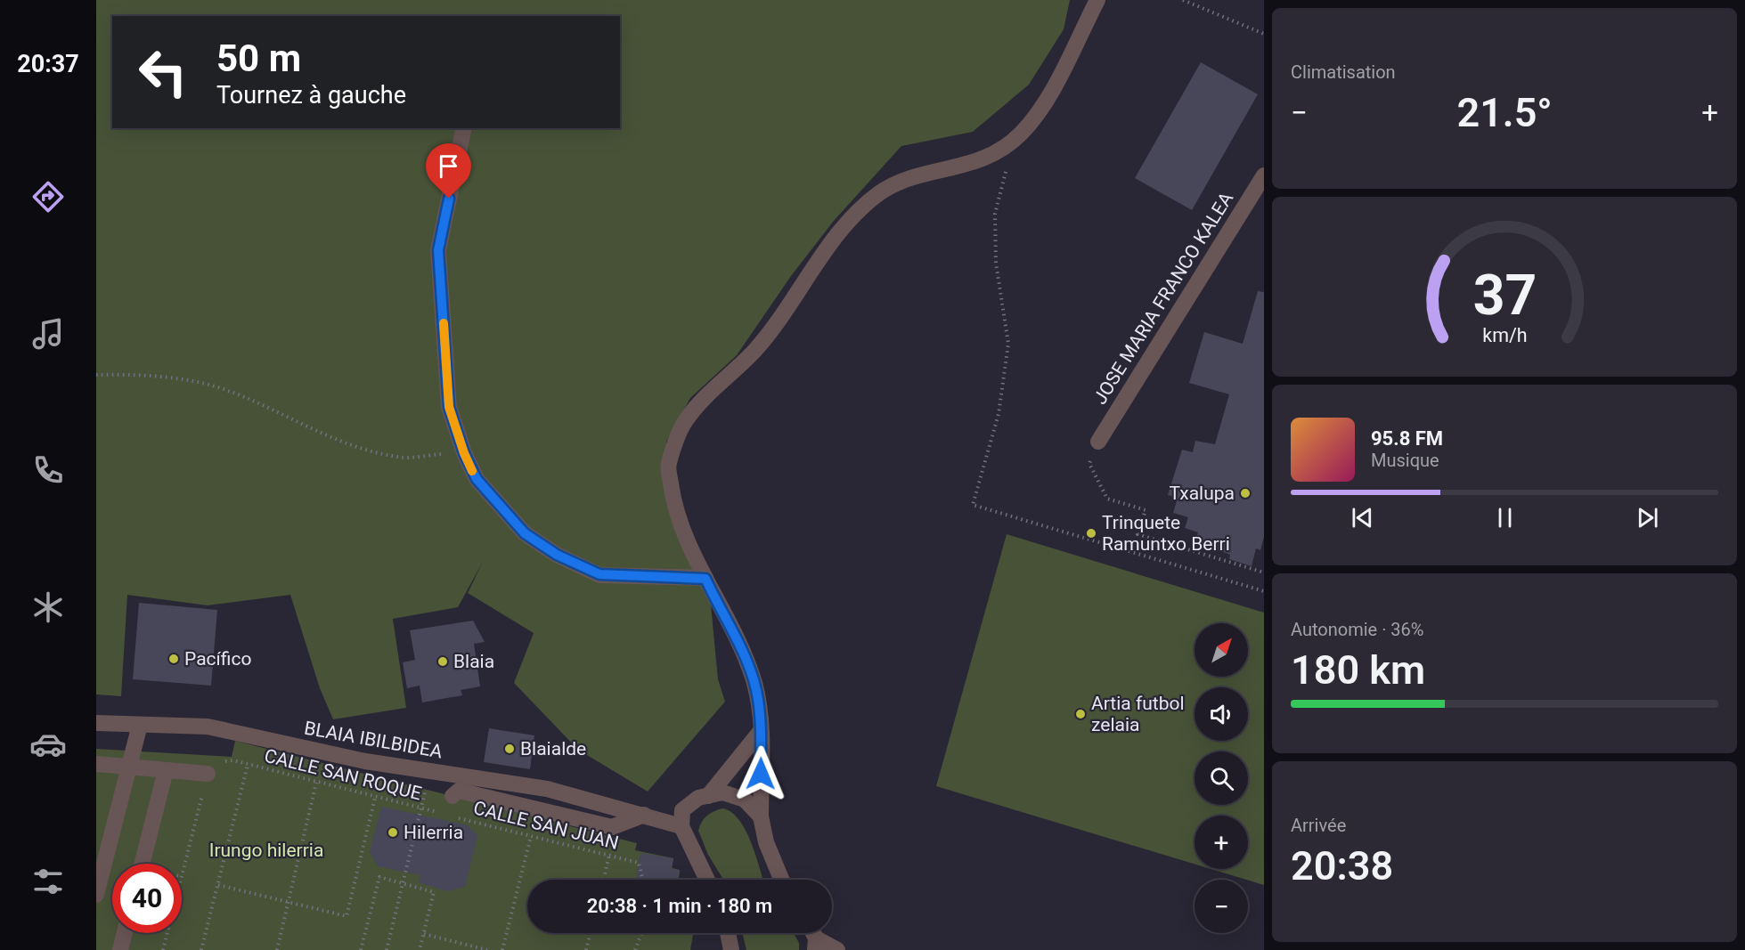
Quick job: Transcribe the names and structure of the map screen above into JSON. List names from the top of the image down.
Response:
{
  "streets": {
    "street": ["JOSE MARIA FRANCO KALEA", "BLAIA IBILBIDEA"],
    "path": ["CALLE SAN ROQUE", "CALLE SAN JUAN"]
  },
  "parks": ["Irungo hilerria"],
  "places": [
    "Txalupa",
    "Trinquete Ramuntxo Berri",
    "Pacífico",
    "Blaia",
    "Artia futbol zelaia",
    "Blaialde",
    "Hilerria"
  ],
  "north": "top right",
  "page": {
    "tabs": "20:37",
    "tile": [
      "Climatisation",
      ["Autonomie · 36%", "180 km"],
      ["Arrivée", "20:38"]
    ],
    "turn": ["50 m", "Tournez à gauche"],
    "heat": ["−", "21.5°", "+"],
    "song": ["95.8 FM", "Musique"],
    "map_buttons": ["+", "−"],
    "limit": "40",
    "trip": "20:38 · 1 min · 180 m",
    "gauge": ["37", "km/h"]
  }
}
